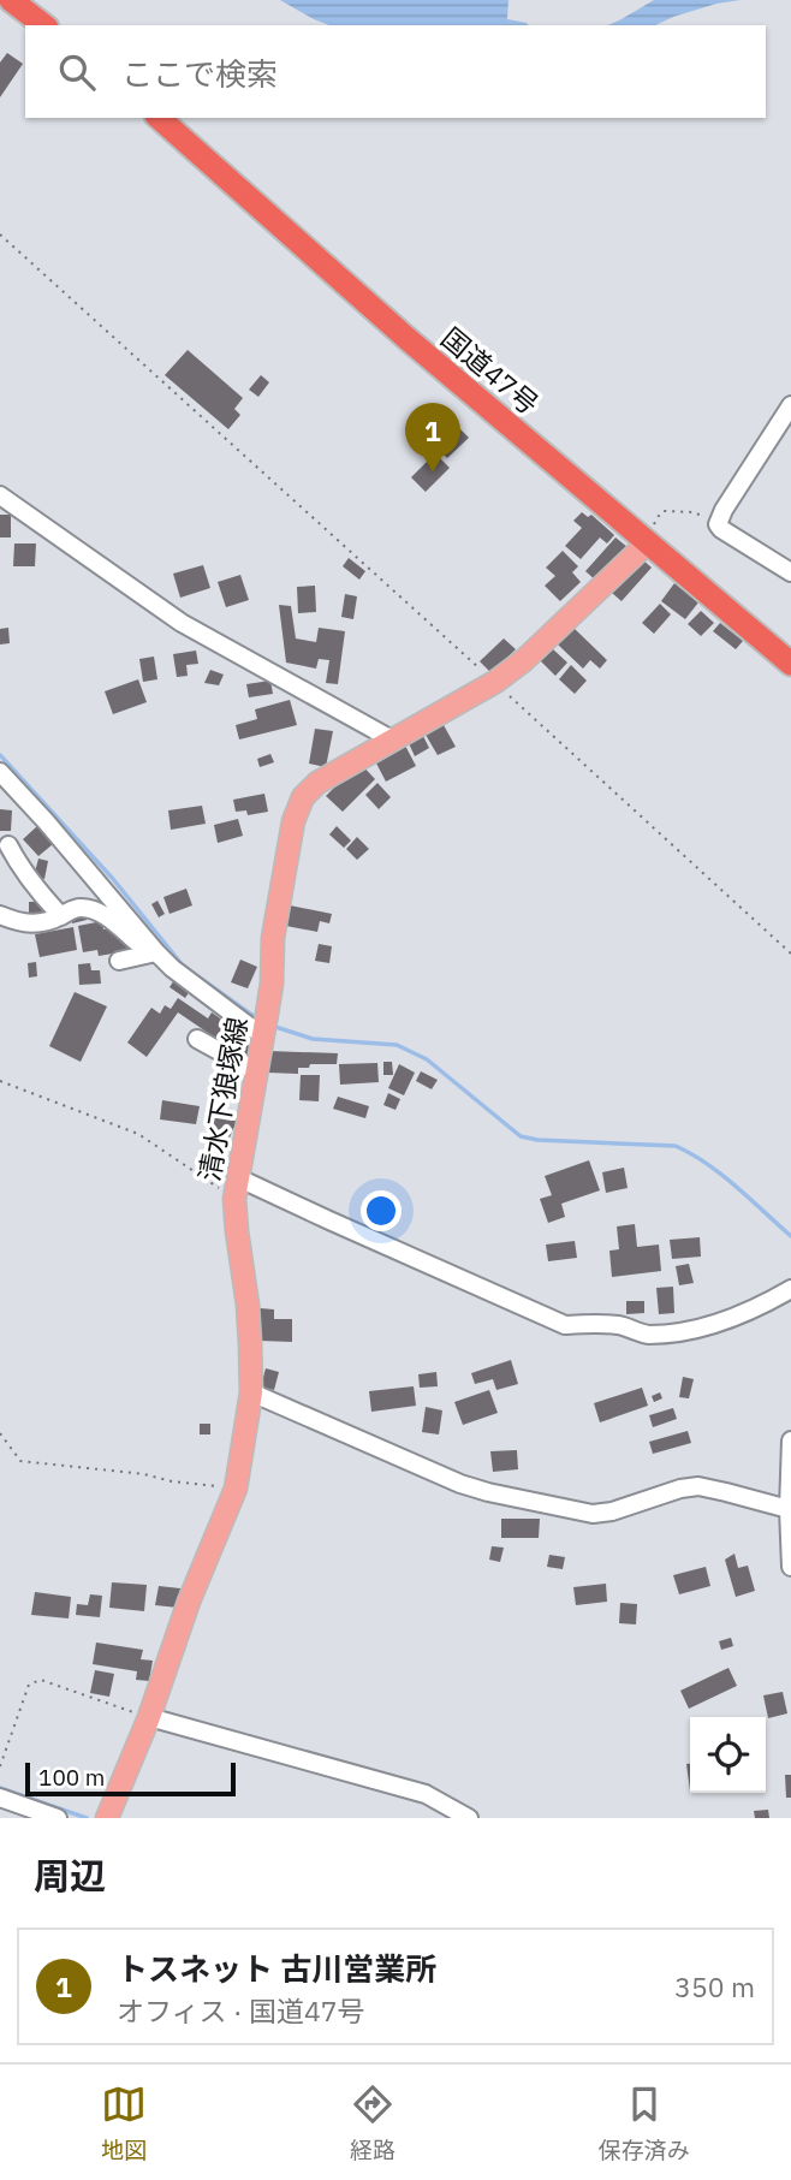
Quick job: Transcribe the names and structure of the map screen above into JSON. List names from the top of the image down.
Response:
{
  "streets": {
    "highway": ["国道47号"],
    "main road": ["清水下狼塚線"]
  },
  "crossings": [
    ["国道47号", "清水下狼塚線"]
  ],
  "scale_bar": "100 m",
  "page": {
    "search": "ここで検索",
    "pins": "1",
    "scale": "100 m",
    "heading": "周辺",
    "list": [
      {
        "mark": "1",
        "name": "トスネット 古川営業所",
        "note": "オフィス · 国道47号",
        "value": "350 m"
      }
    ],
    "nav": ["地図", "経路", "保存済み"]
  }
}
